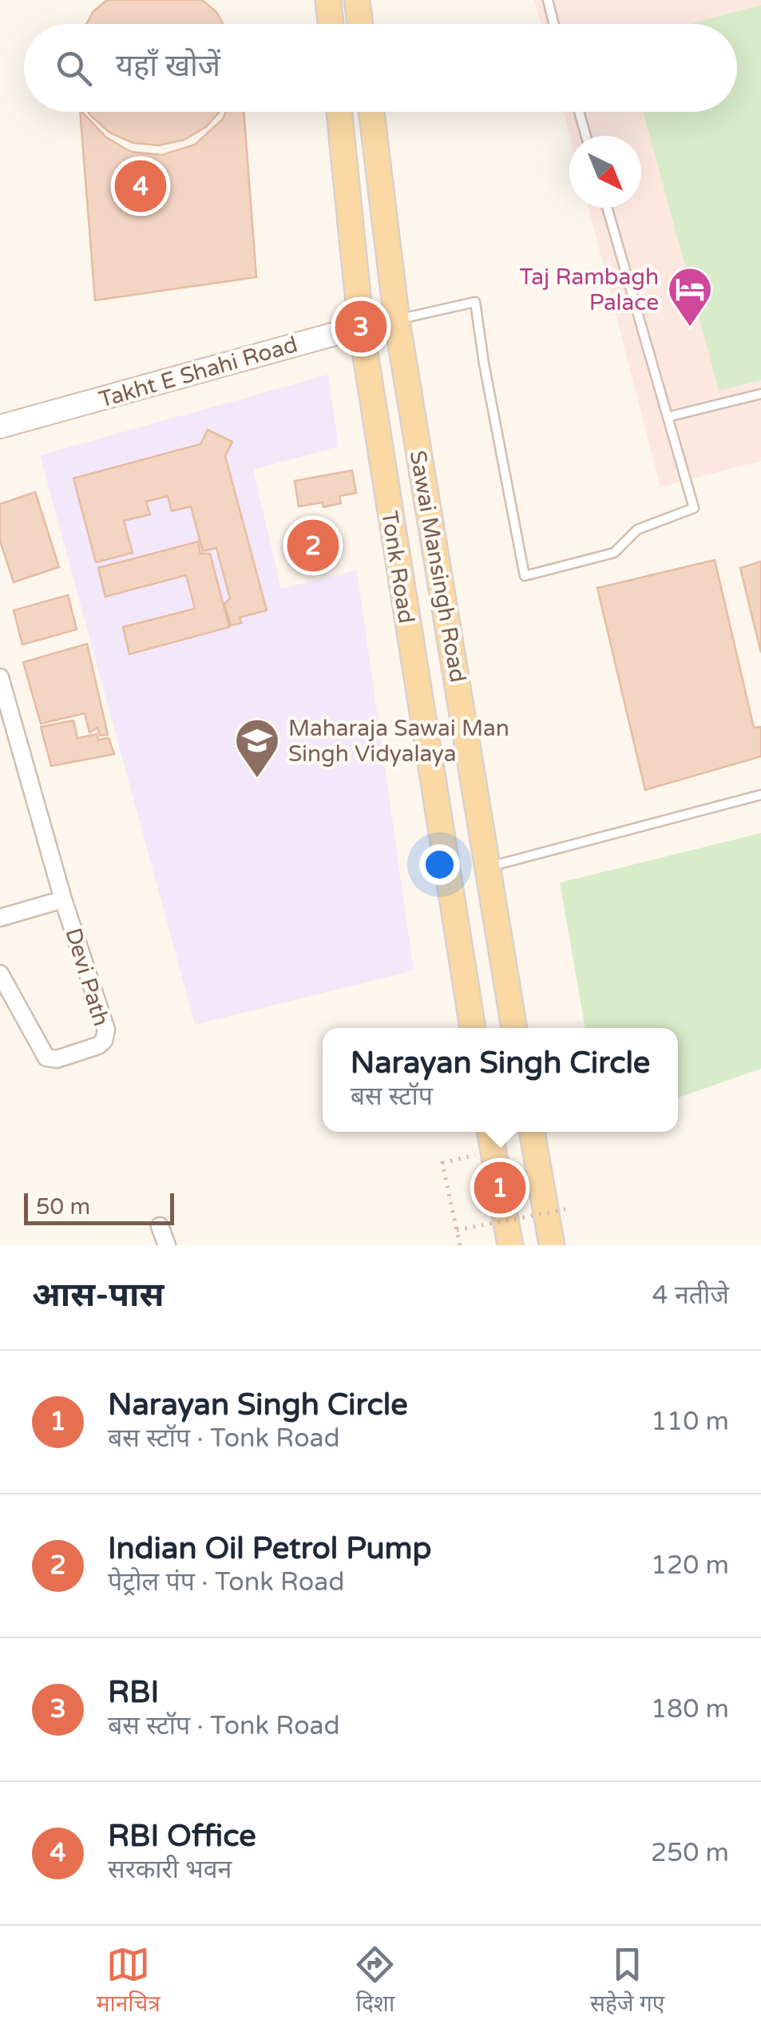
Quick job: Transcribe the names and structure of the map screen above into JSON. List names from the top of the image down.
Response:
{
  "streets": {
    "main road": ["Sawai Mansingh Road", "Tonk Road"],
    "street": ["Takht E Shahi Road", "Devi Path"]
  },
  "crossings": [
    ["Takht E Shahi Road", "Sawai Mansingh Road"],
    ["Takht E Shahi Road", "Tonk Road"]
  ],
  "places": {
    "hotel": ["Taj Rambagh Palace"],
    "school or university": ["Maharaja Sawai Man Singh Vidyalaya"]
  },
  "scale_bar": "50 m",
  "north": "bottom right",
  "page": {
    "search": "यहाँ खोजें",
    "pins": [
      "4",
      "3",
      "2",
      "1"
    ],
    "popup": ["Narayan Singh Circle", "बस स्टॉप"],
    "scale": "50 m",
    "heading": ["आस-पास", "4 नतीजे"],
    "list": [
      {
        "mark": "1",
        "name": "Narayan Singh Circle",
        "note": "बस स्टॉप · Tonk Road",
        "value": "110 m"
      },
      {
        "mark": "2",
        "name": "Indian Oil Petrol Pump",
        "note": "पेट्रोल पंप · Tonk Road",
        "value": "120 m"
      },
      {
        "mark": "3",
        "name": "RBI",
        "note": "बस स्टॉप · Tonk Road",
        "value": "180 m"
      },
      {
        "mark": "4",
        "name": "RBI Office",
        "note": "सरकारी भवन",
        "value": "250 m"
      }
    ],
    "nav": ["मानचित्र", "दिशा", "सहेजे गए"]
  }
}
